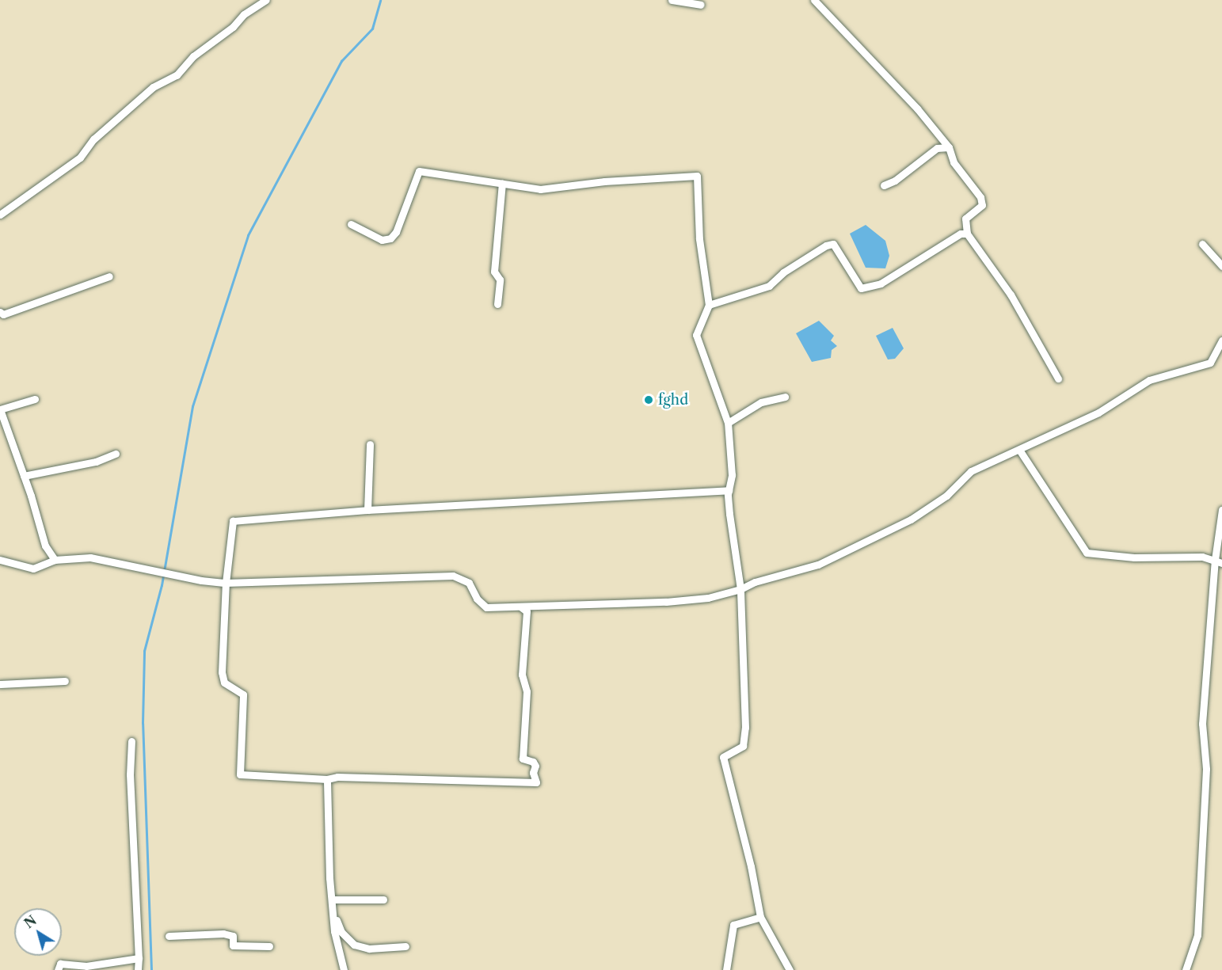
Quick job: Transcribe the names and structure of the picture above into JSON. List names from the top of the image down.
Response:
{
  "places": ["fghd"],
  "north": "top left"
}
